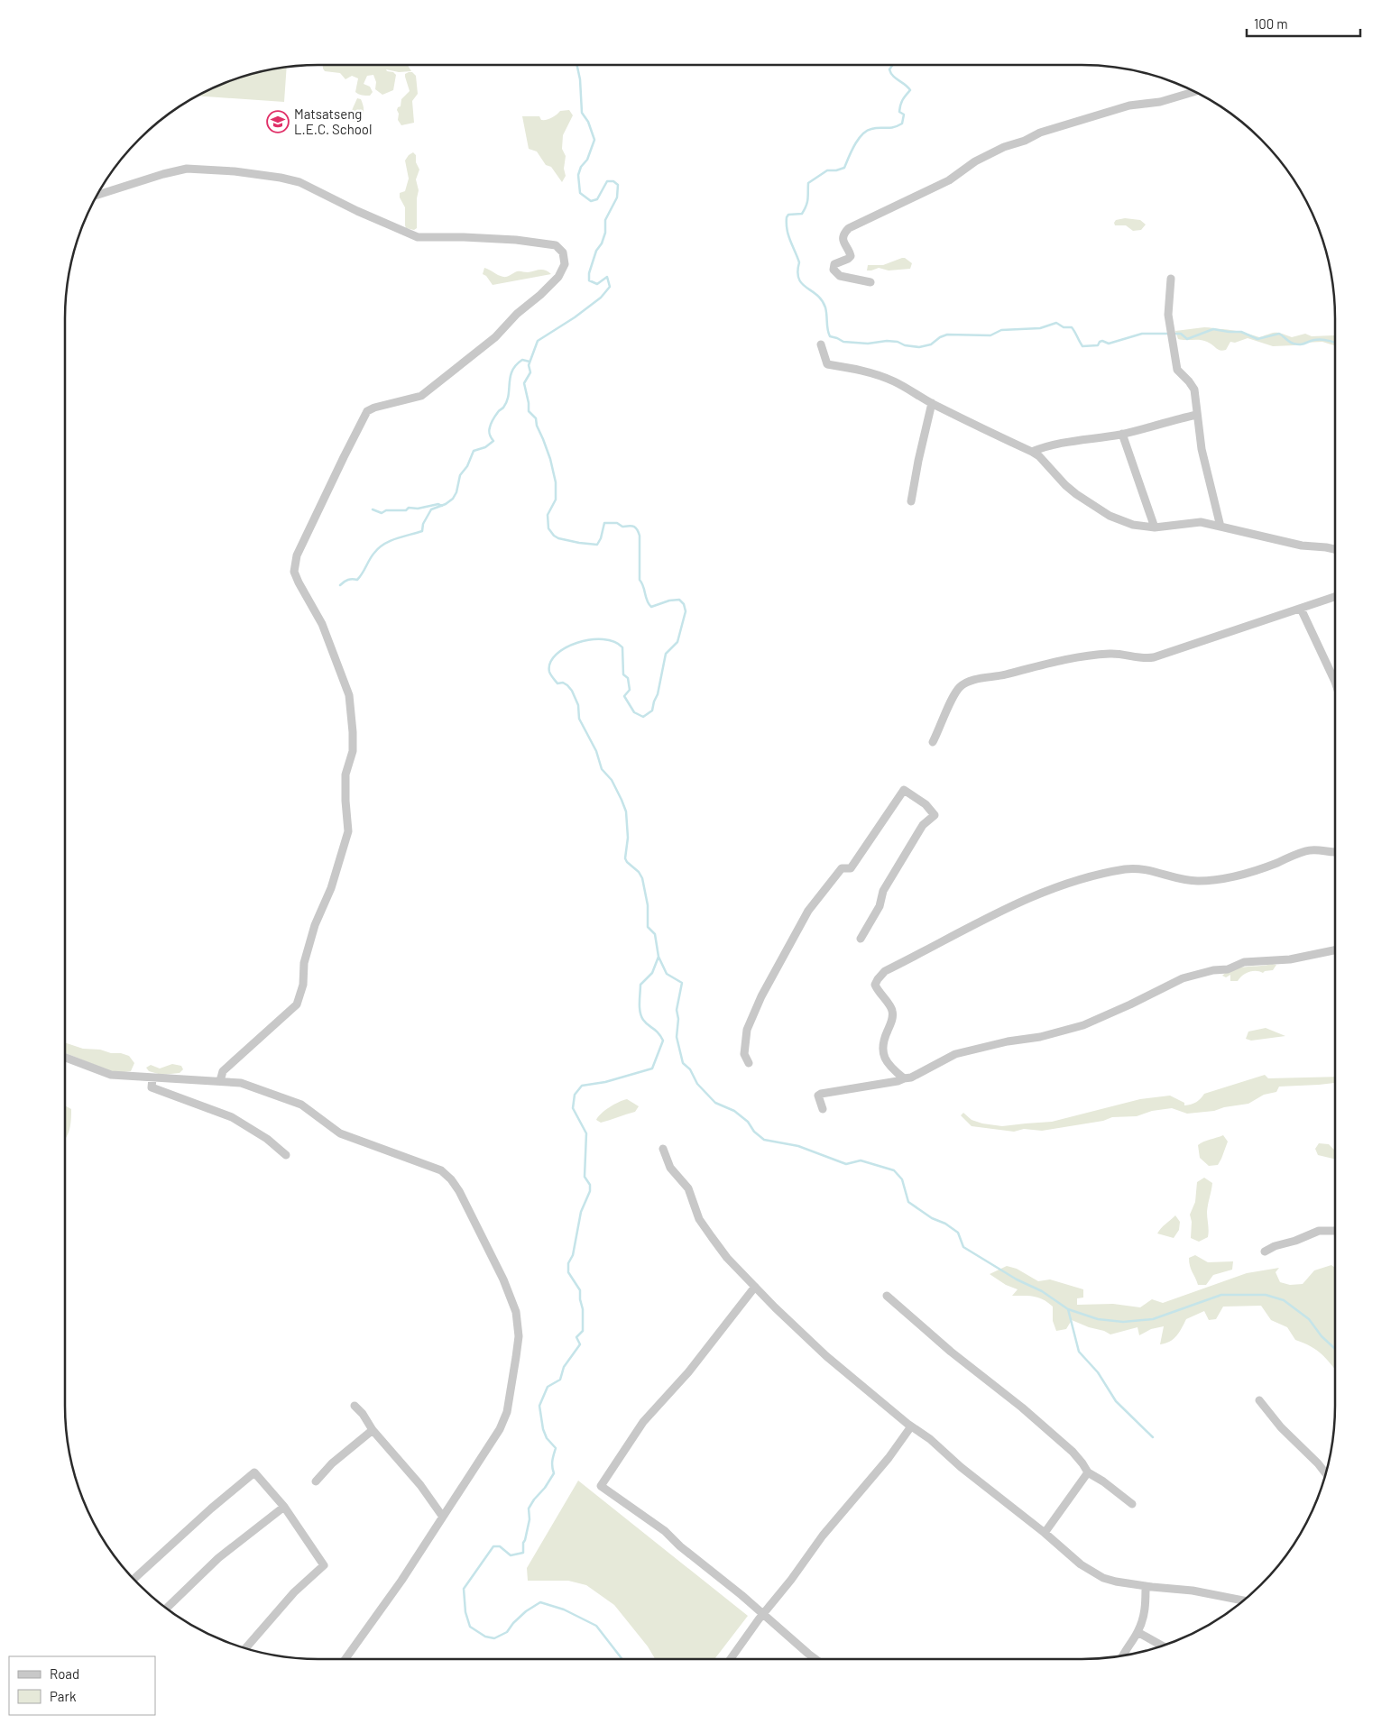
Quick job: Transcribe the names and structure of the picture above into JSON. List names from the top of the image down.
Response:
{
  "places": {
    "school or university": ["Matsatseng L.E.C. School"]
  },
  "legend": ["Road", "Park"],
  "scale_bar": "100 m"
}
